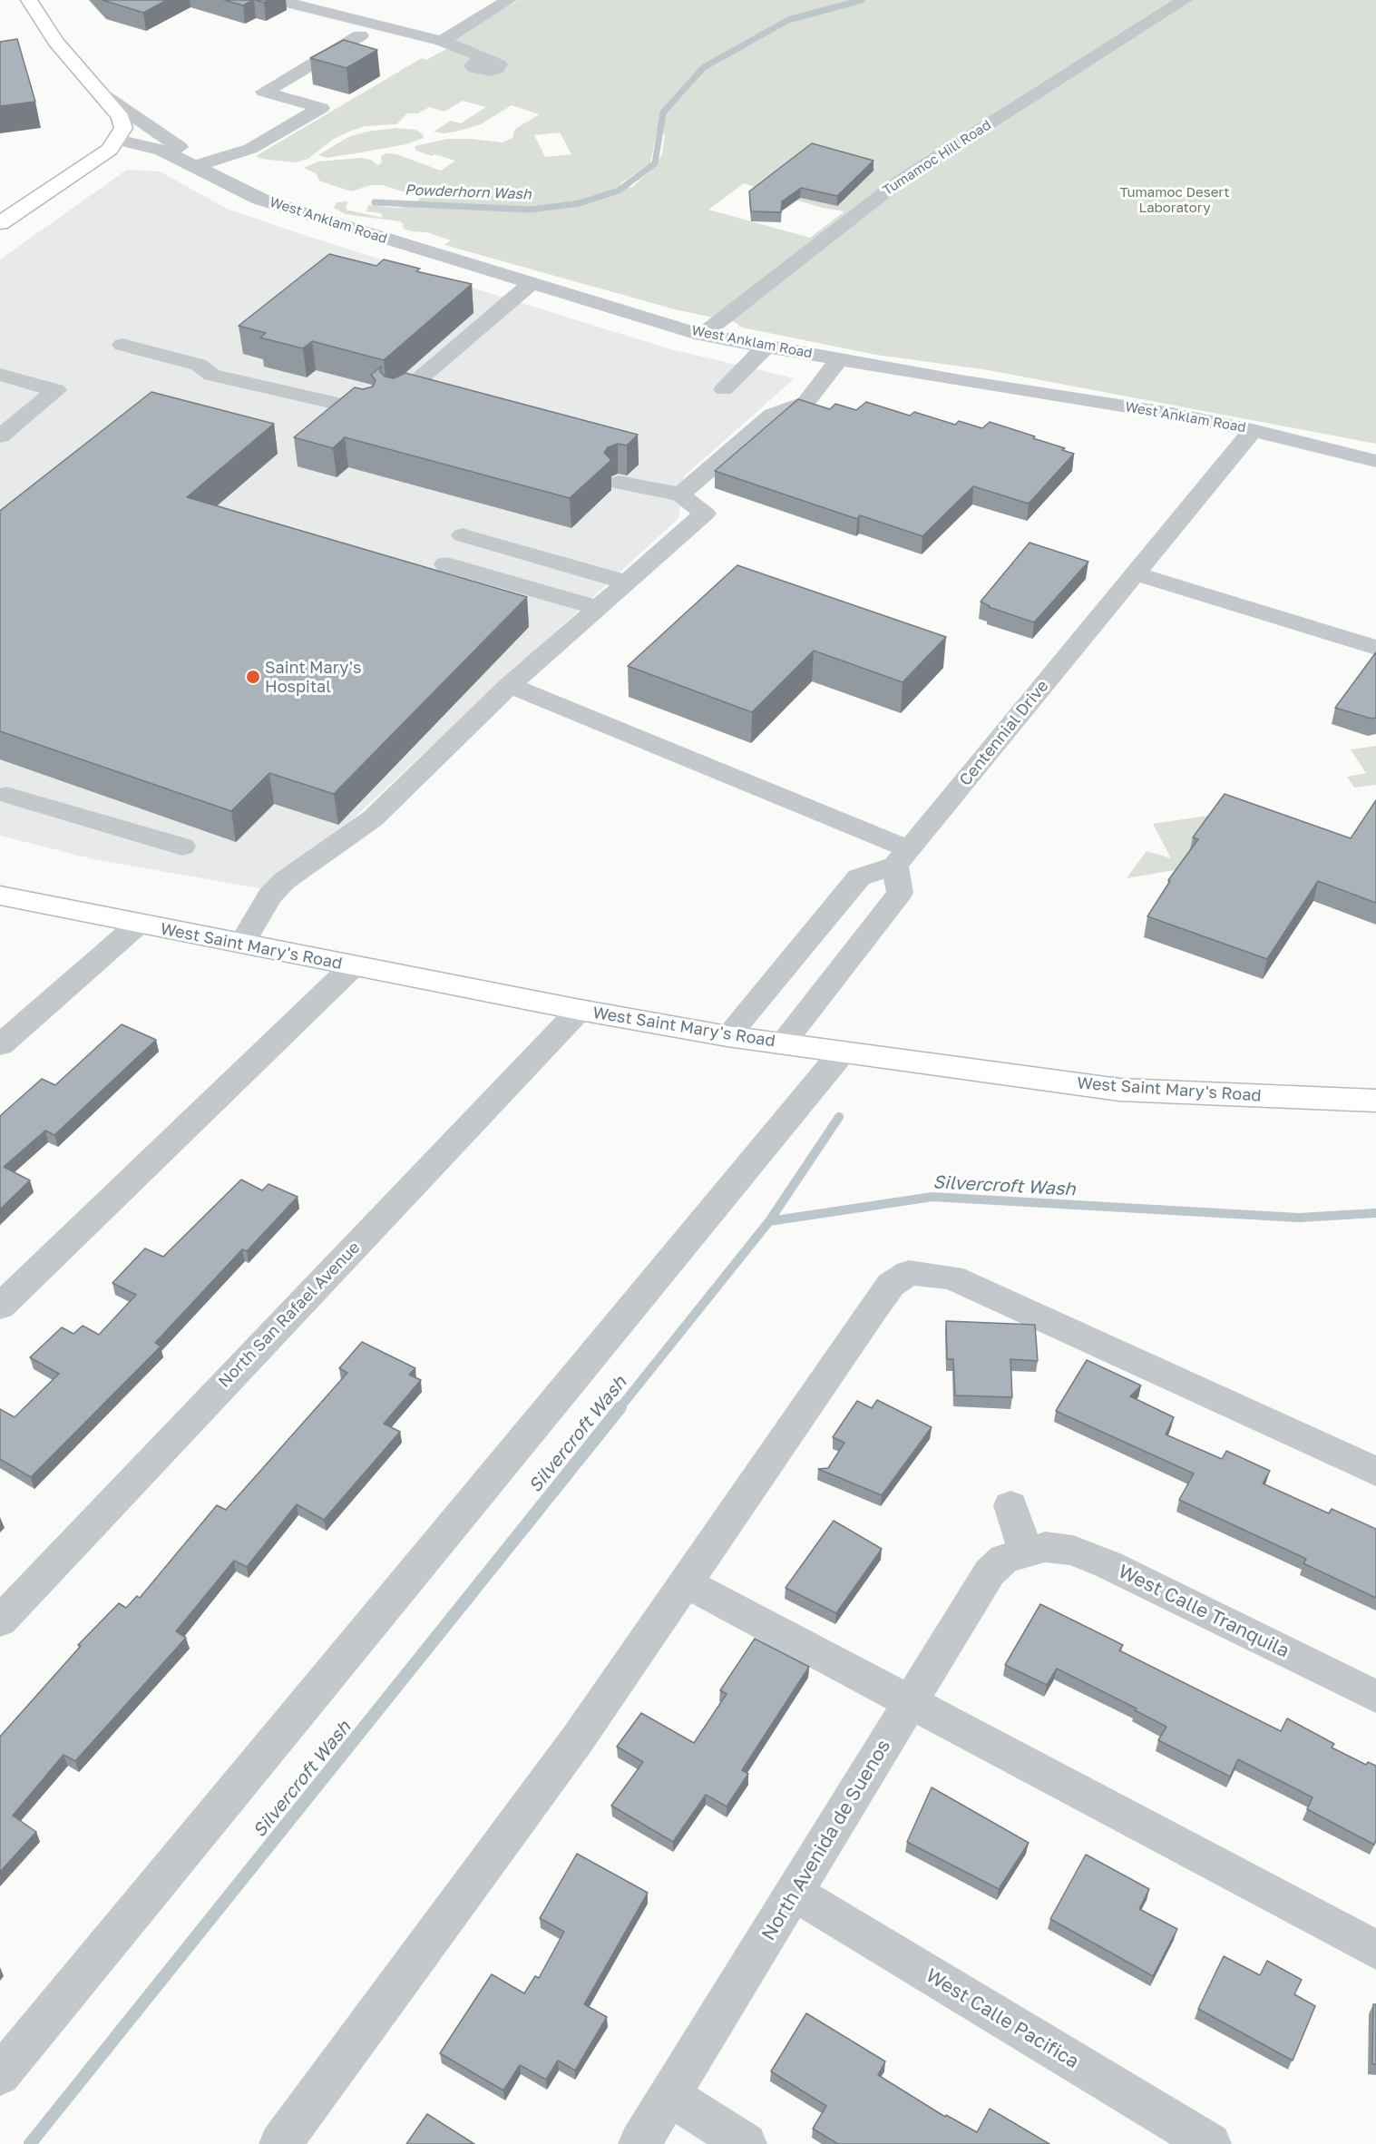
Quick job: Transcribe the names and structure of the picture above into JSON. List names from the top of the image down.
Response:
{
  "streets": {
    "main road": ["West Saint Mary's Road"],
    "street": [
      "Tumamoc Hill Road",
      "West Anklam Road",
      "Centennial Drive",
      "North San Rafael Avenue",
      "West Calle Tranquila",
      "North Avenida de Suenos",
      "West Calle Pacifica"
    ]
  },
  "crossings": [
    ["Tumamoc Hill Road", "West Anklam Road"],
    ["West Anklam Road", "Centennial Drive"],
    ["West Saint Mary's Road", "North San Rafael Avenue"],
    ["West Calle Tranquila", "North Avenida de Suenos"],
    ["North Avenida de Suenos", "West Calle Pacifica"]
  ],
  "water": ["Powderhorn Wash", "Silvercroft Wash"],
  "parks": ["Tumamoc Desert Laboratory"],
  "places": ["Saint Mary's Hospital"]
}
